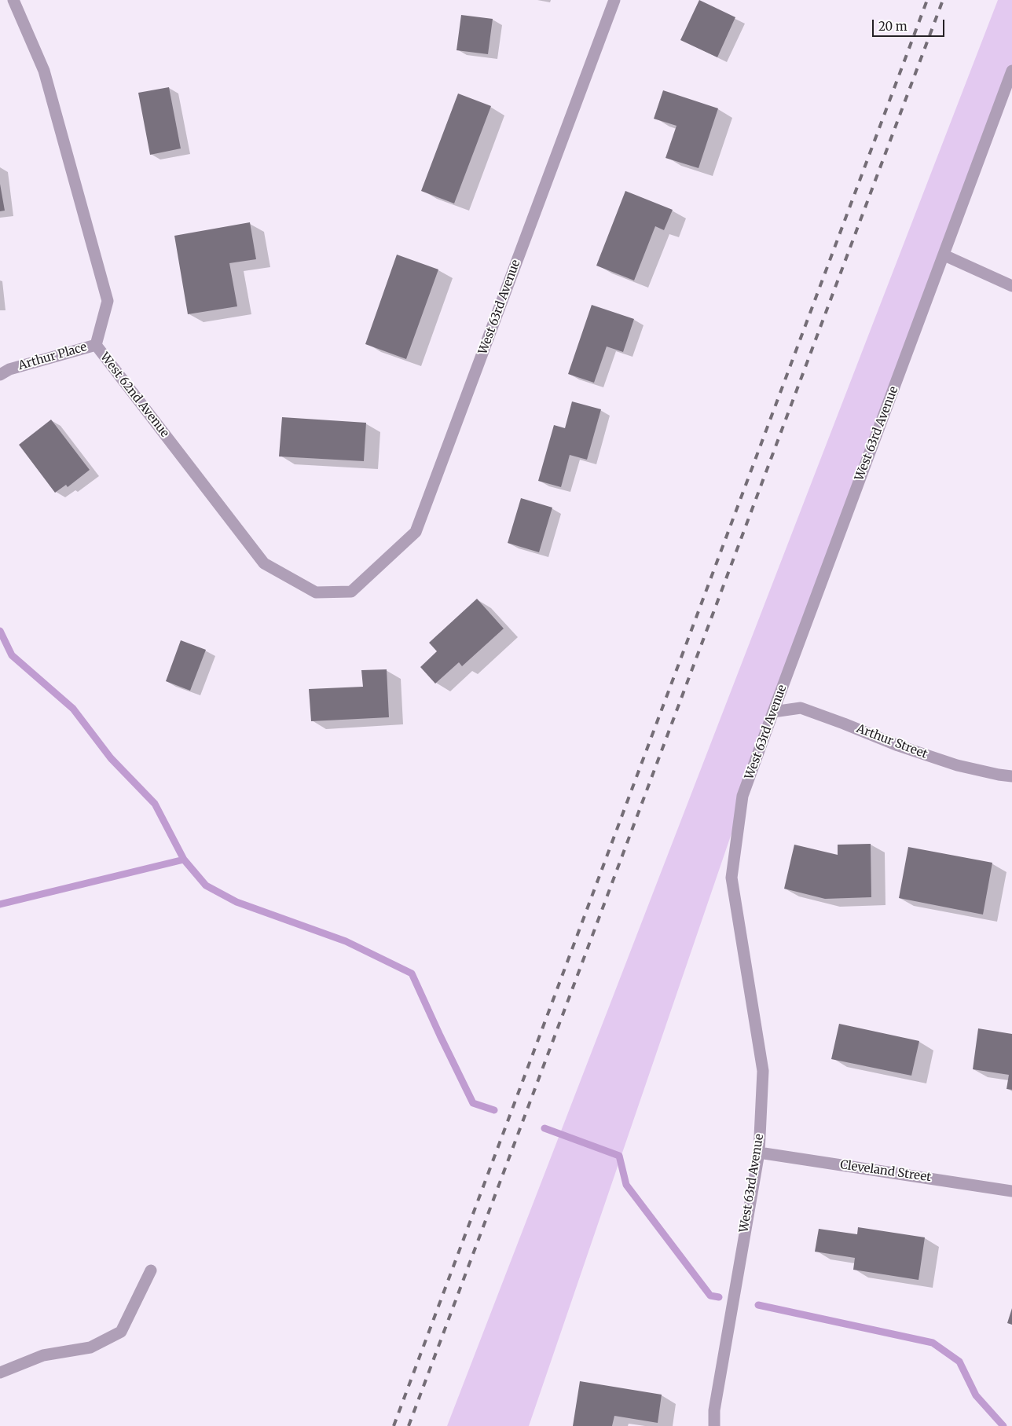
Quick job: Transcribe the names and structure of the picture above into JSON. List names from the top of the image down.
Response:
{
  "streets": {
    "street": [
      "West 63rd Avenue",
      "Arthur Place",
      "West 62nd Avenue",
      "Arthur Street",
      "Cleveland Street"
    ]
  },
  "crossings": [
    ["West 63rd Avenue", "West 62nd Avenue"],
    ["West 63rd Avenue", "Arthur Street"],
    ["West 63rd Avenue", "Cleveland Street"],
    ["Arthur Place", "West 62nd Avenue"]
  ],
  "scale_bar": "20 m"
}
